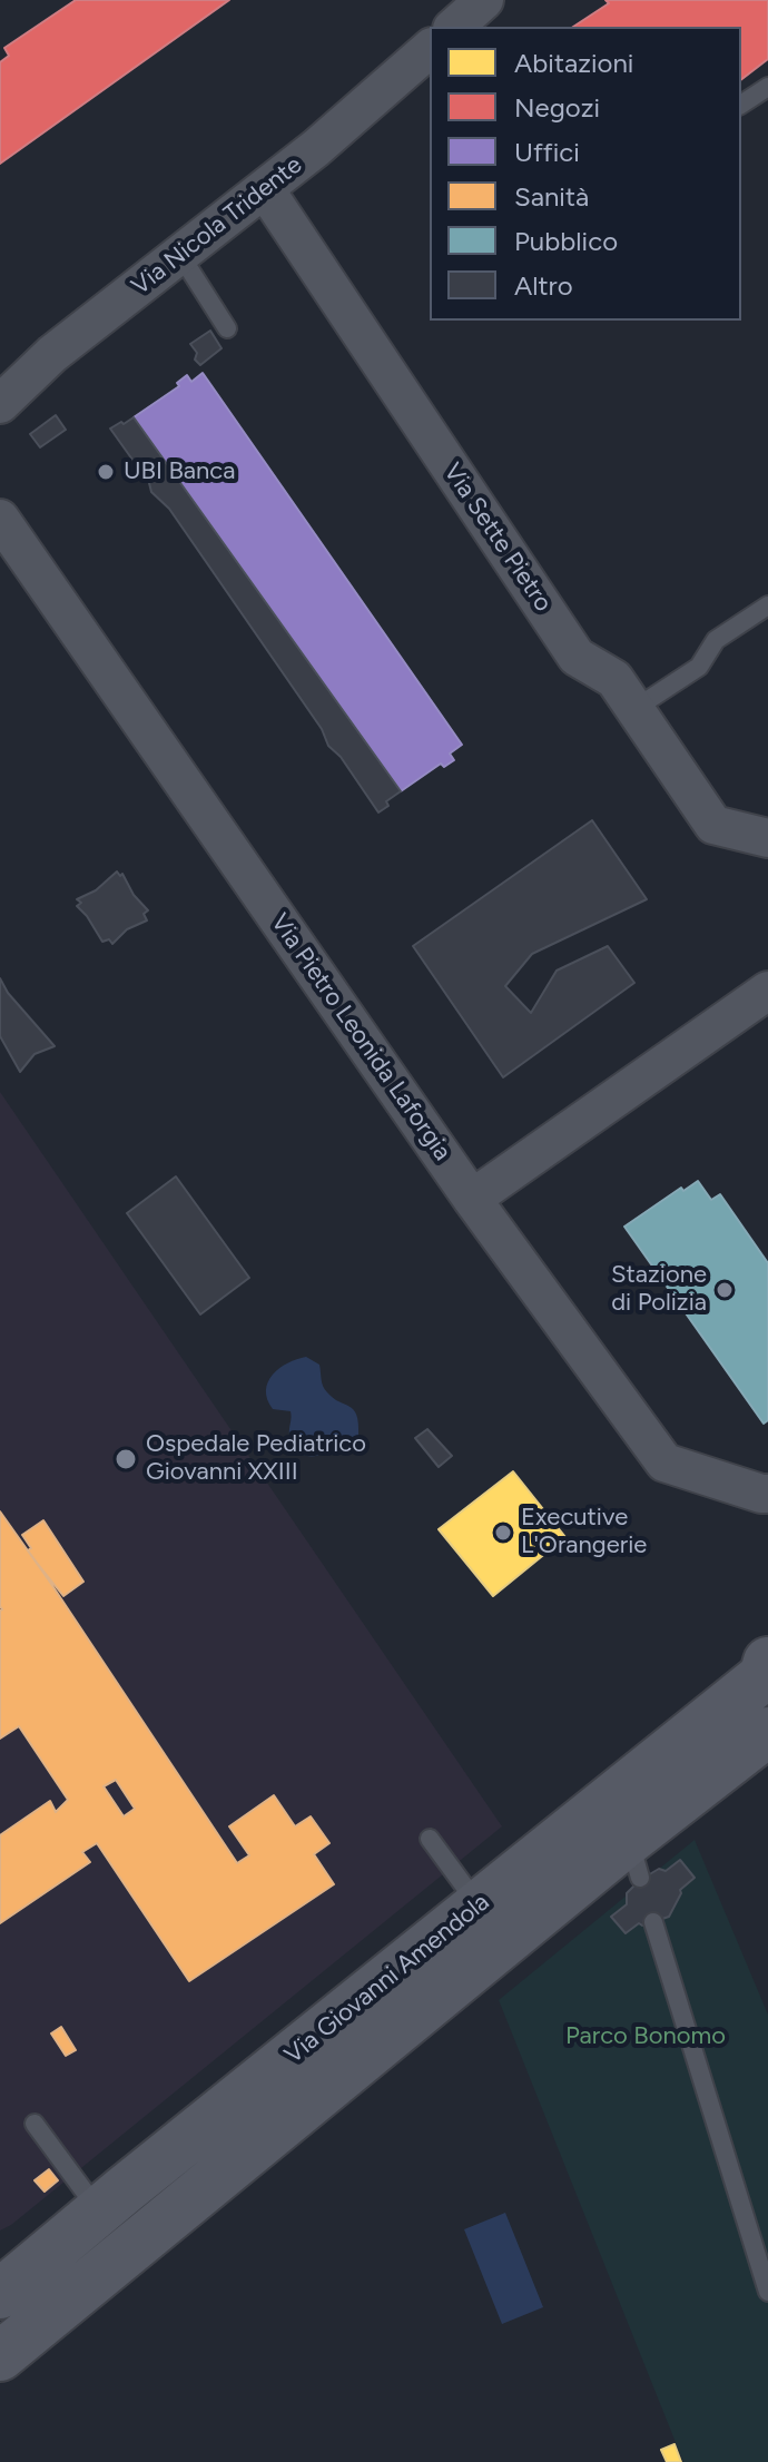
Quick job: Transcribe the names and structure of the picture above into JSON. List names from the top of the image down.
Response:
{
  "streets": {
    "main road": ["Via Giovanni Amendola"],
    "street": ["Via Nicola Tridente", "Via Sette Pietro", "Via Pietro Leonida Laforgia"]
  },
  "crossings": [
    ["Via Nicola Tridente", "Via Sette Pietro"]
  ],
  "parks": ["Parco Bonomo"],
  "places": [
    "UBI Banca",
    "Stazione di Polizia",
    "Ospedale Pediatrico Giovanni XXIII",
    "Executive L'Orangerie"
  ],
  "legend": [
    "Abitazioni",
    "Negozi",
    "Uffici",
    "Sanità",
    "Pubblico",
    "Altro"
  ]
}
